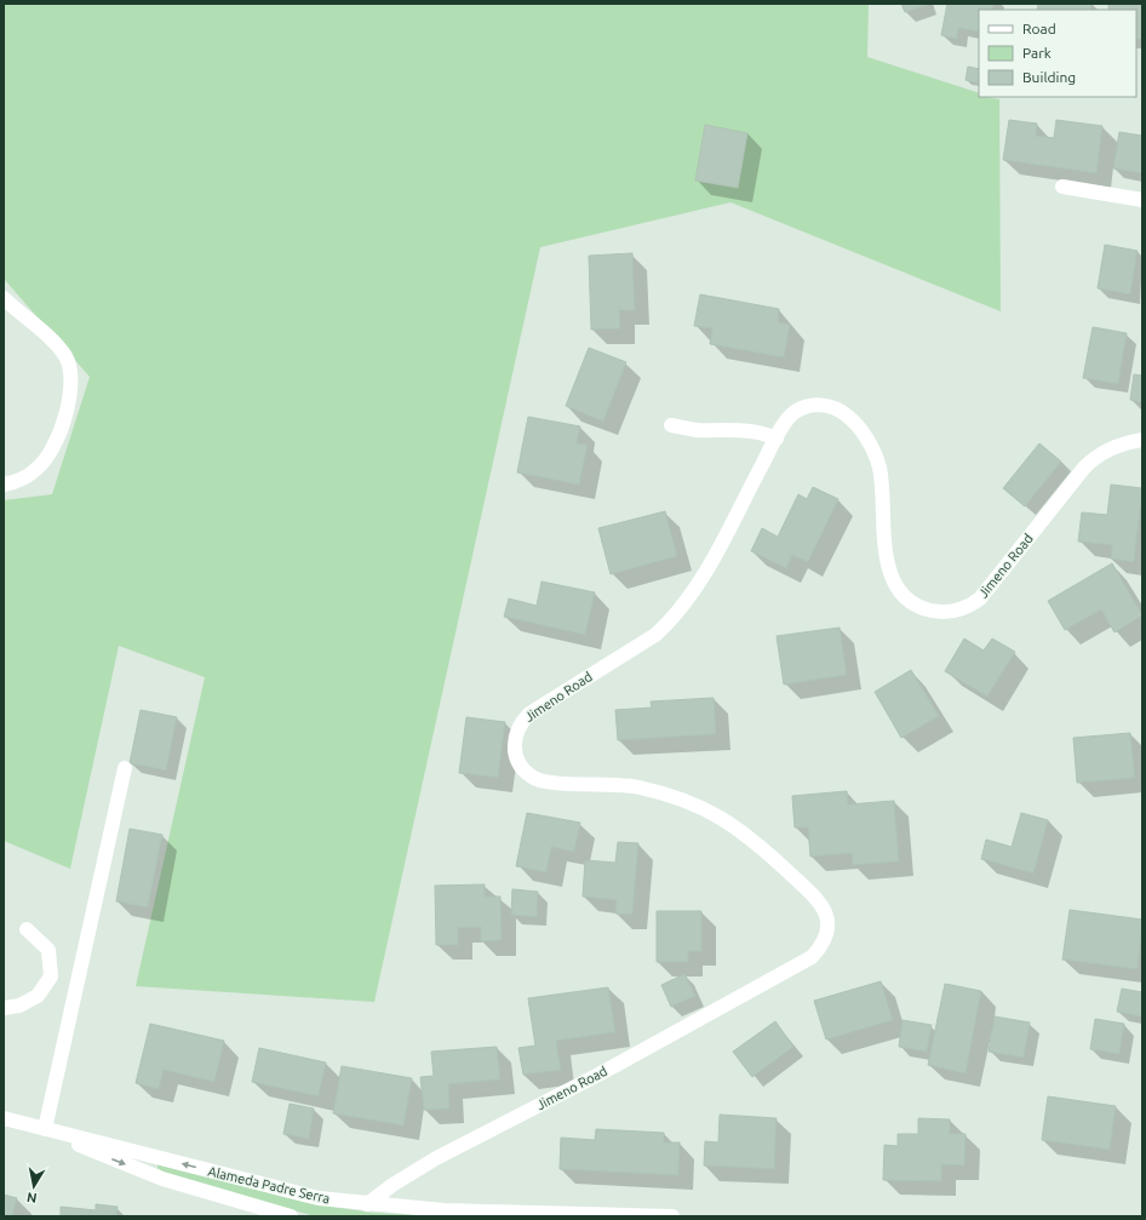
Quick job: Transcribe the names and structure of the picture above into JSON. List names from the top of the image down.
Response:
{
  "streets": {
    "street": ["Jimeno Road", "Alameda Padre Serra"]
  },
  "crossings": [
    ["Jimeno Road", "Alameda Padre Serra"]
  ],
  "legend": ["Road", "Park", "Building"],
  "north": "bottom"
}
